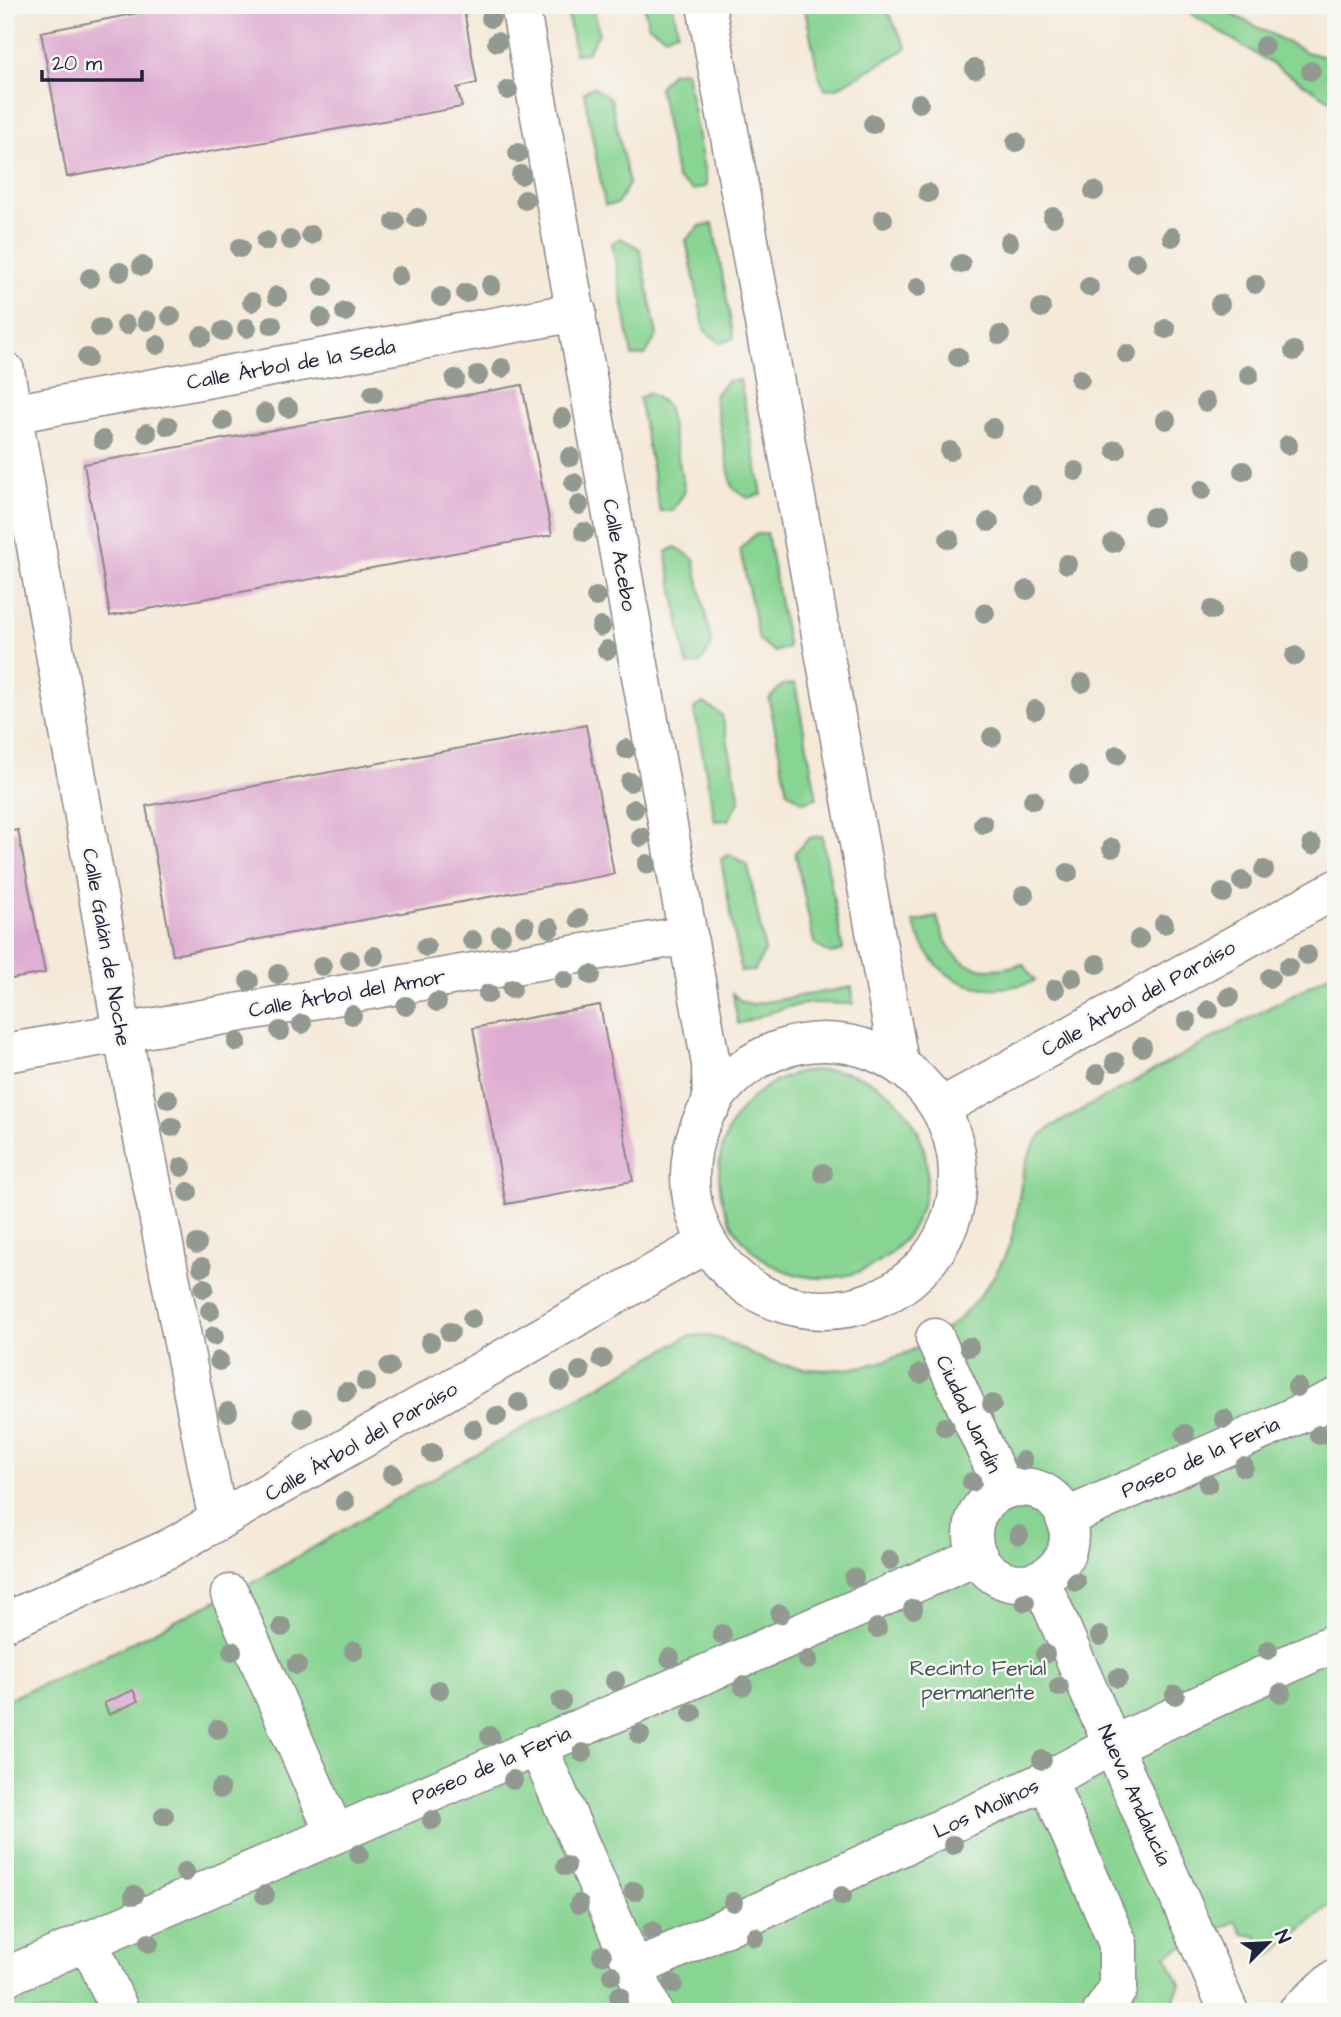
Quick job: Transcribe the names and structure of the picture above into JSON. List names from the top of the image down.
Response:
{
  "streets": {
    "street": [
      "Calle Árbol de la Seda",
      "Calle Acebo",
      "Calle Galán de Noche",
      "Calle Árbol del Amor",
      "Calle Árbol del Paraíso",
      "Ciudad Jardín",
      "Paseo de la Feria",
      "Nueva Andalucía",
      "Los Molinos"
    ]
  },
  "crossings": [
    ["Calle Árbol de la Seda", "Calle Acebo"],
    ["Calle Árbol de la Seda", "Calle Galán de Noche"],
    ["Calle Acebo", "Calle Árbol del Amor"],
    ["Calle Galán de Noche", "Calle Árbol del Amor"],
    ["Calle Galán de Noche", "Calle Árbol del Paraíso"],
    ["Ciudad Jardín", "Paseo de la Feria"],
    ["Ciudad Jardín", "Nueva Andalucía"],
    ["Paseo de la Feria", "Nueva Andalucía"],
    ["Nueva Andalucía", "Los Molinos"]
  ],
  "parks": ["Recinto Ferial permanente"],
  "scale_bar": "20 m",
  "north": "top right"
}
